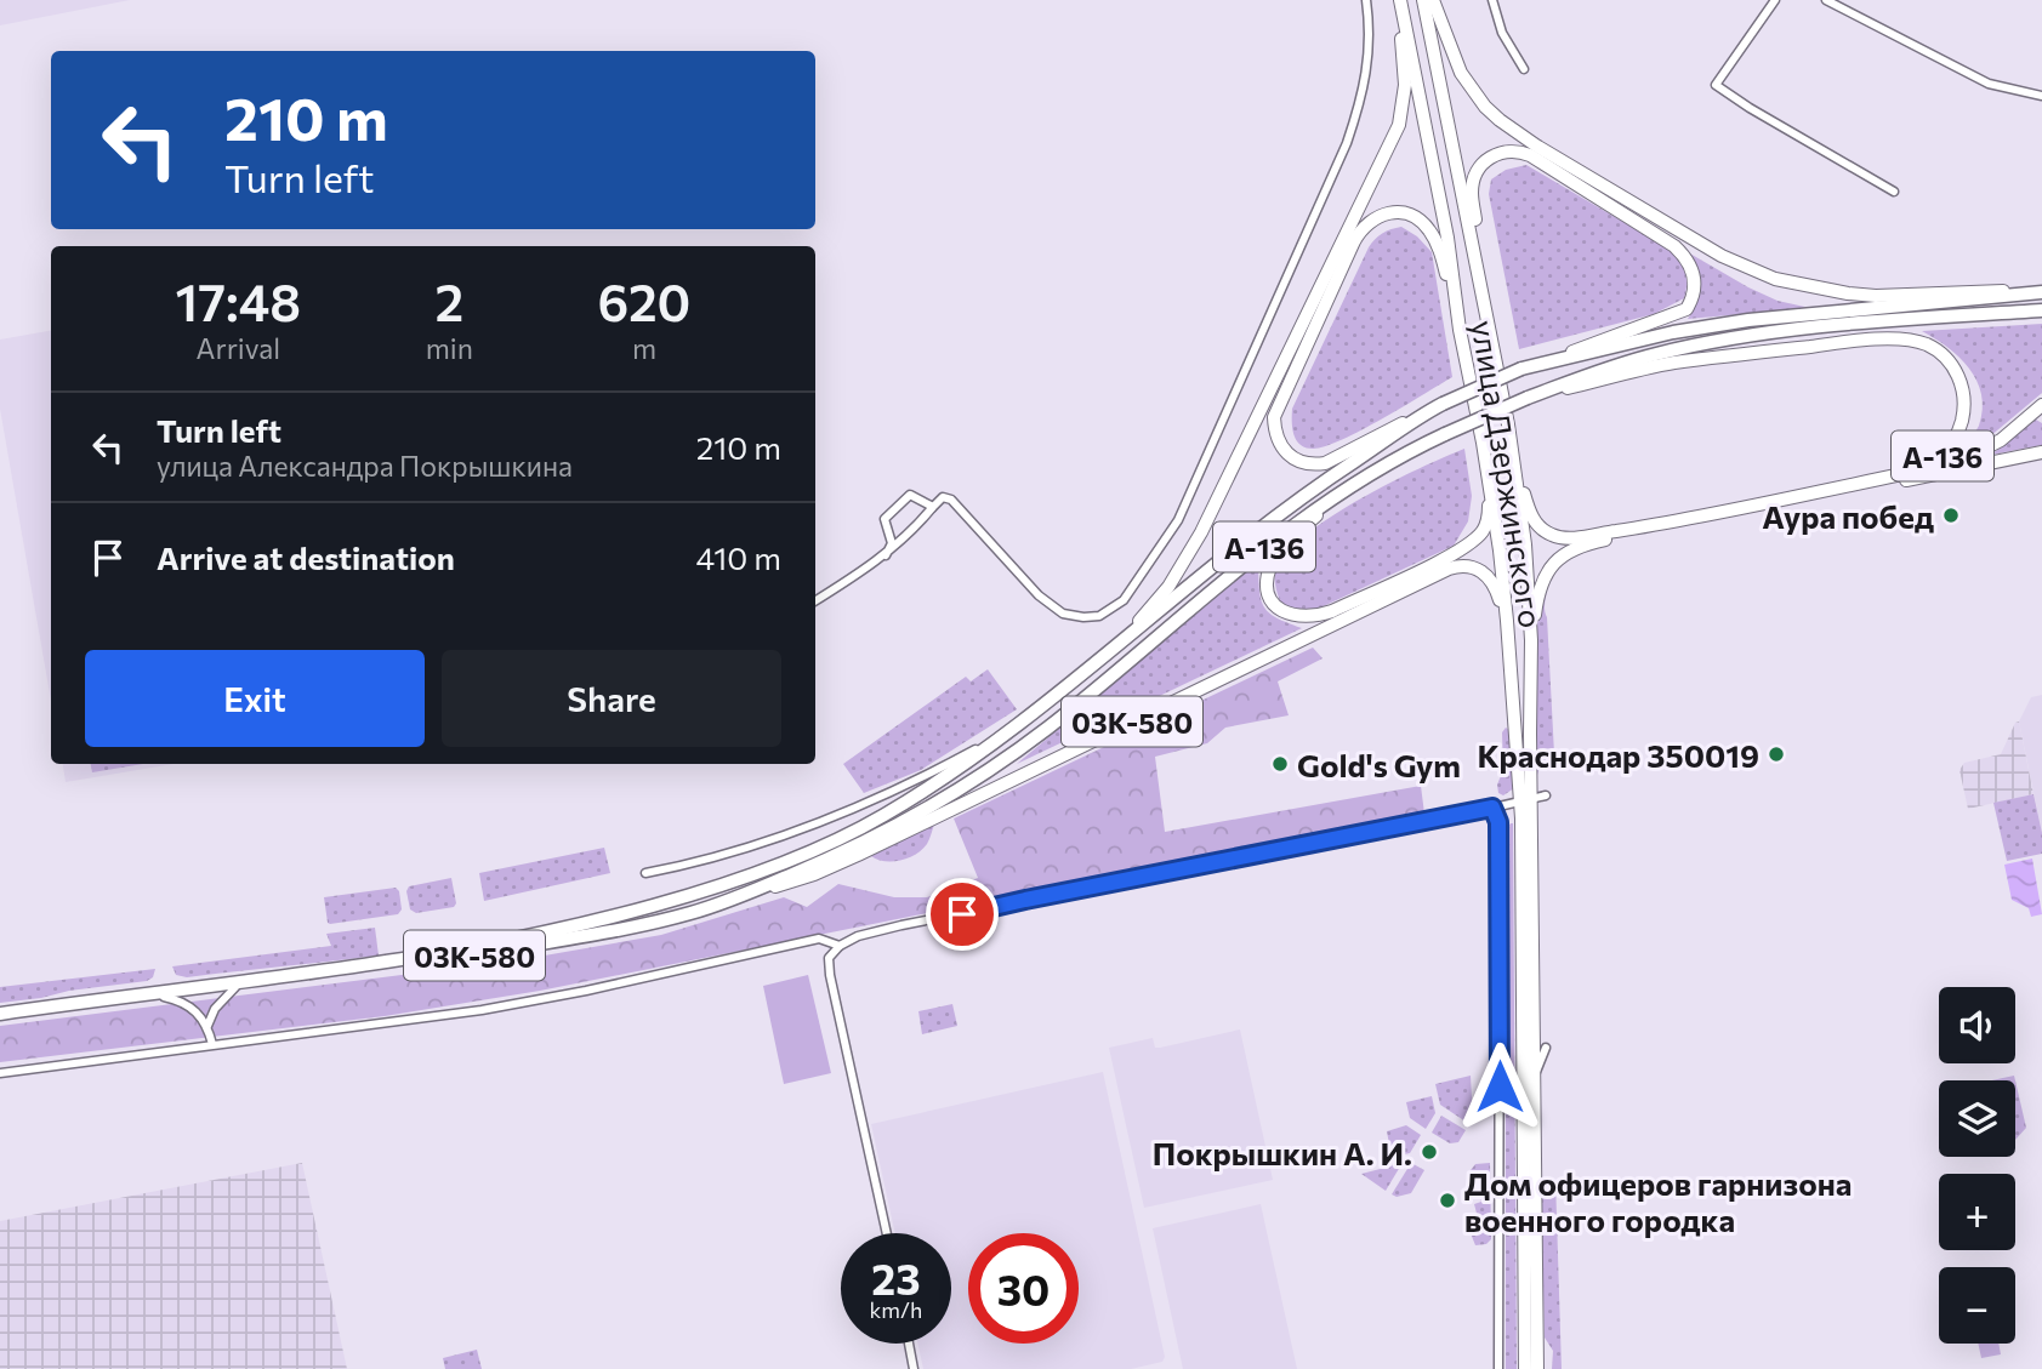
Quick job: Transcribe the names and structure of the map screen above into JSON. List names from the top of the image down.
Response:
{
  "streets": {
    "highway": ["А-136", "03К-580"],
    "main road": ["улица Дзержинского"]
  },
  "crossings": [
    ["А-136", "улица Дзержинского"],
    ["А-136", "03К-580"],
    ["улица Дзержинского", "03К-580"]
  ],
  "places": [
    "Аура побед",
    "Краснодар 350019",
    "Gold's Gym",
    "Покрышкин А. И.",
    "Дом офицеров гарнизона военного городка"
  ],
  "page": {
    "turn": ["210 m", "Turn left"],
    "eta": [
      "17:48",
      "Arrival",
      "2",
      "min",
      "620",
      "m"
    ],
    "list": [
      {
        "name": "Turn left",
        "note": "улица Александра Покрышкина",
        "value": "210 m"
      },
      {
        "name": "Arrive at destination",
        "value": "410 m"
      }
    ],
    "buttons": ["Exit", "Share"],
    "map_buttons": ["+", "−"],
    "speed": "23 km/h",
    "limit": "30"
  }
}
